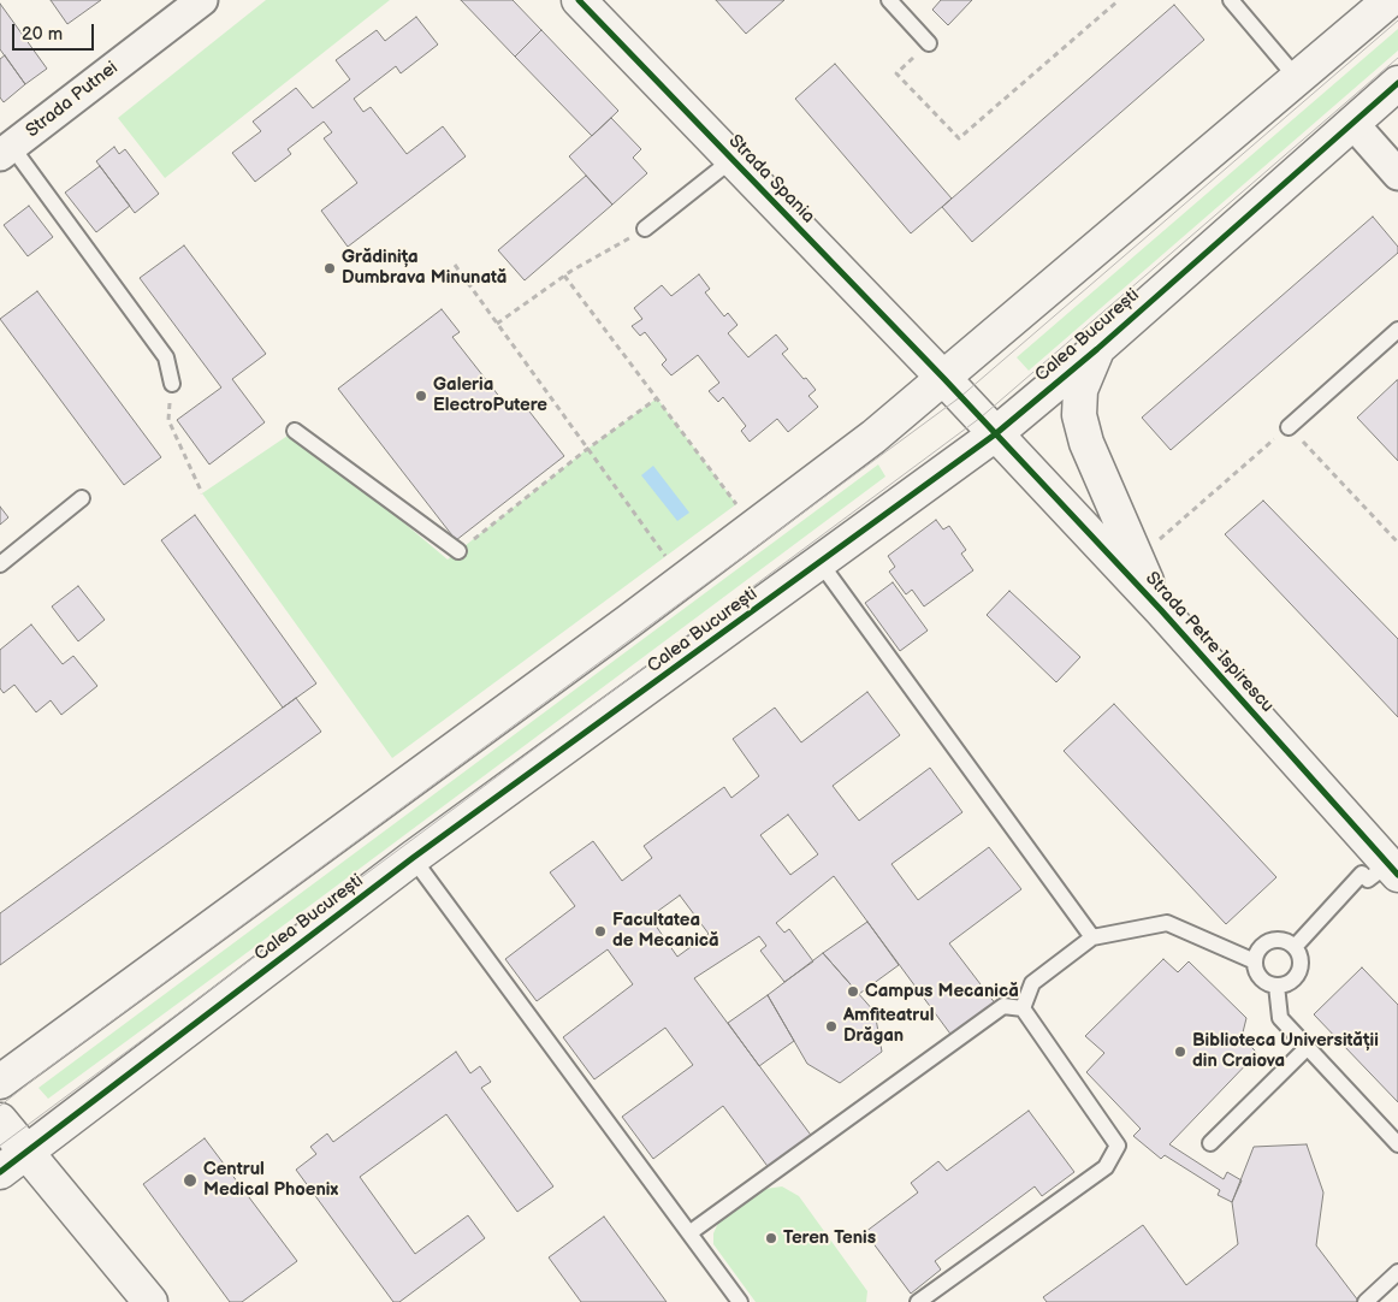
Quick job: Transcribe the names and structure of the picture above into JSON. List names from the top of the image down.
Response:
{
  "streets": {
    "main road": ["Strada Spania", "Calea București", "Strada Petre Ispirescu"],
    "street": ["Strada Putnei"]
  },
  "crossings": [
    ["Strada Spania", "Calea București"],
    ["Strada Spania", "Strada Petre Ispirescu"],
    ["Calea București", "Strada Petre Ispirescu"]
  ],
  "places": [
    "Grădinița Dumbrava Minunată",
    "Galeria ElectroPutere",
    "Facultatea de Mecanică",
    "Campus Mecanică",
    "Amfiteatrul Drăgan",
    "Biblioteca Universității din Craiova",
    "Centrul Medical Phoenix",
    "Teren Tenis"
  ],
  "scale_bar": "20 m"
}
